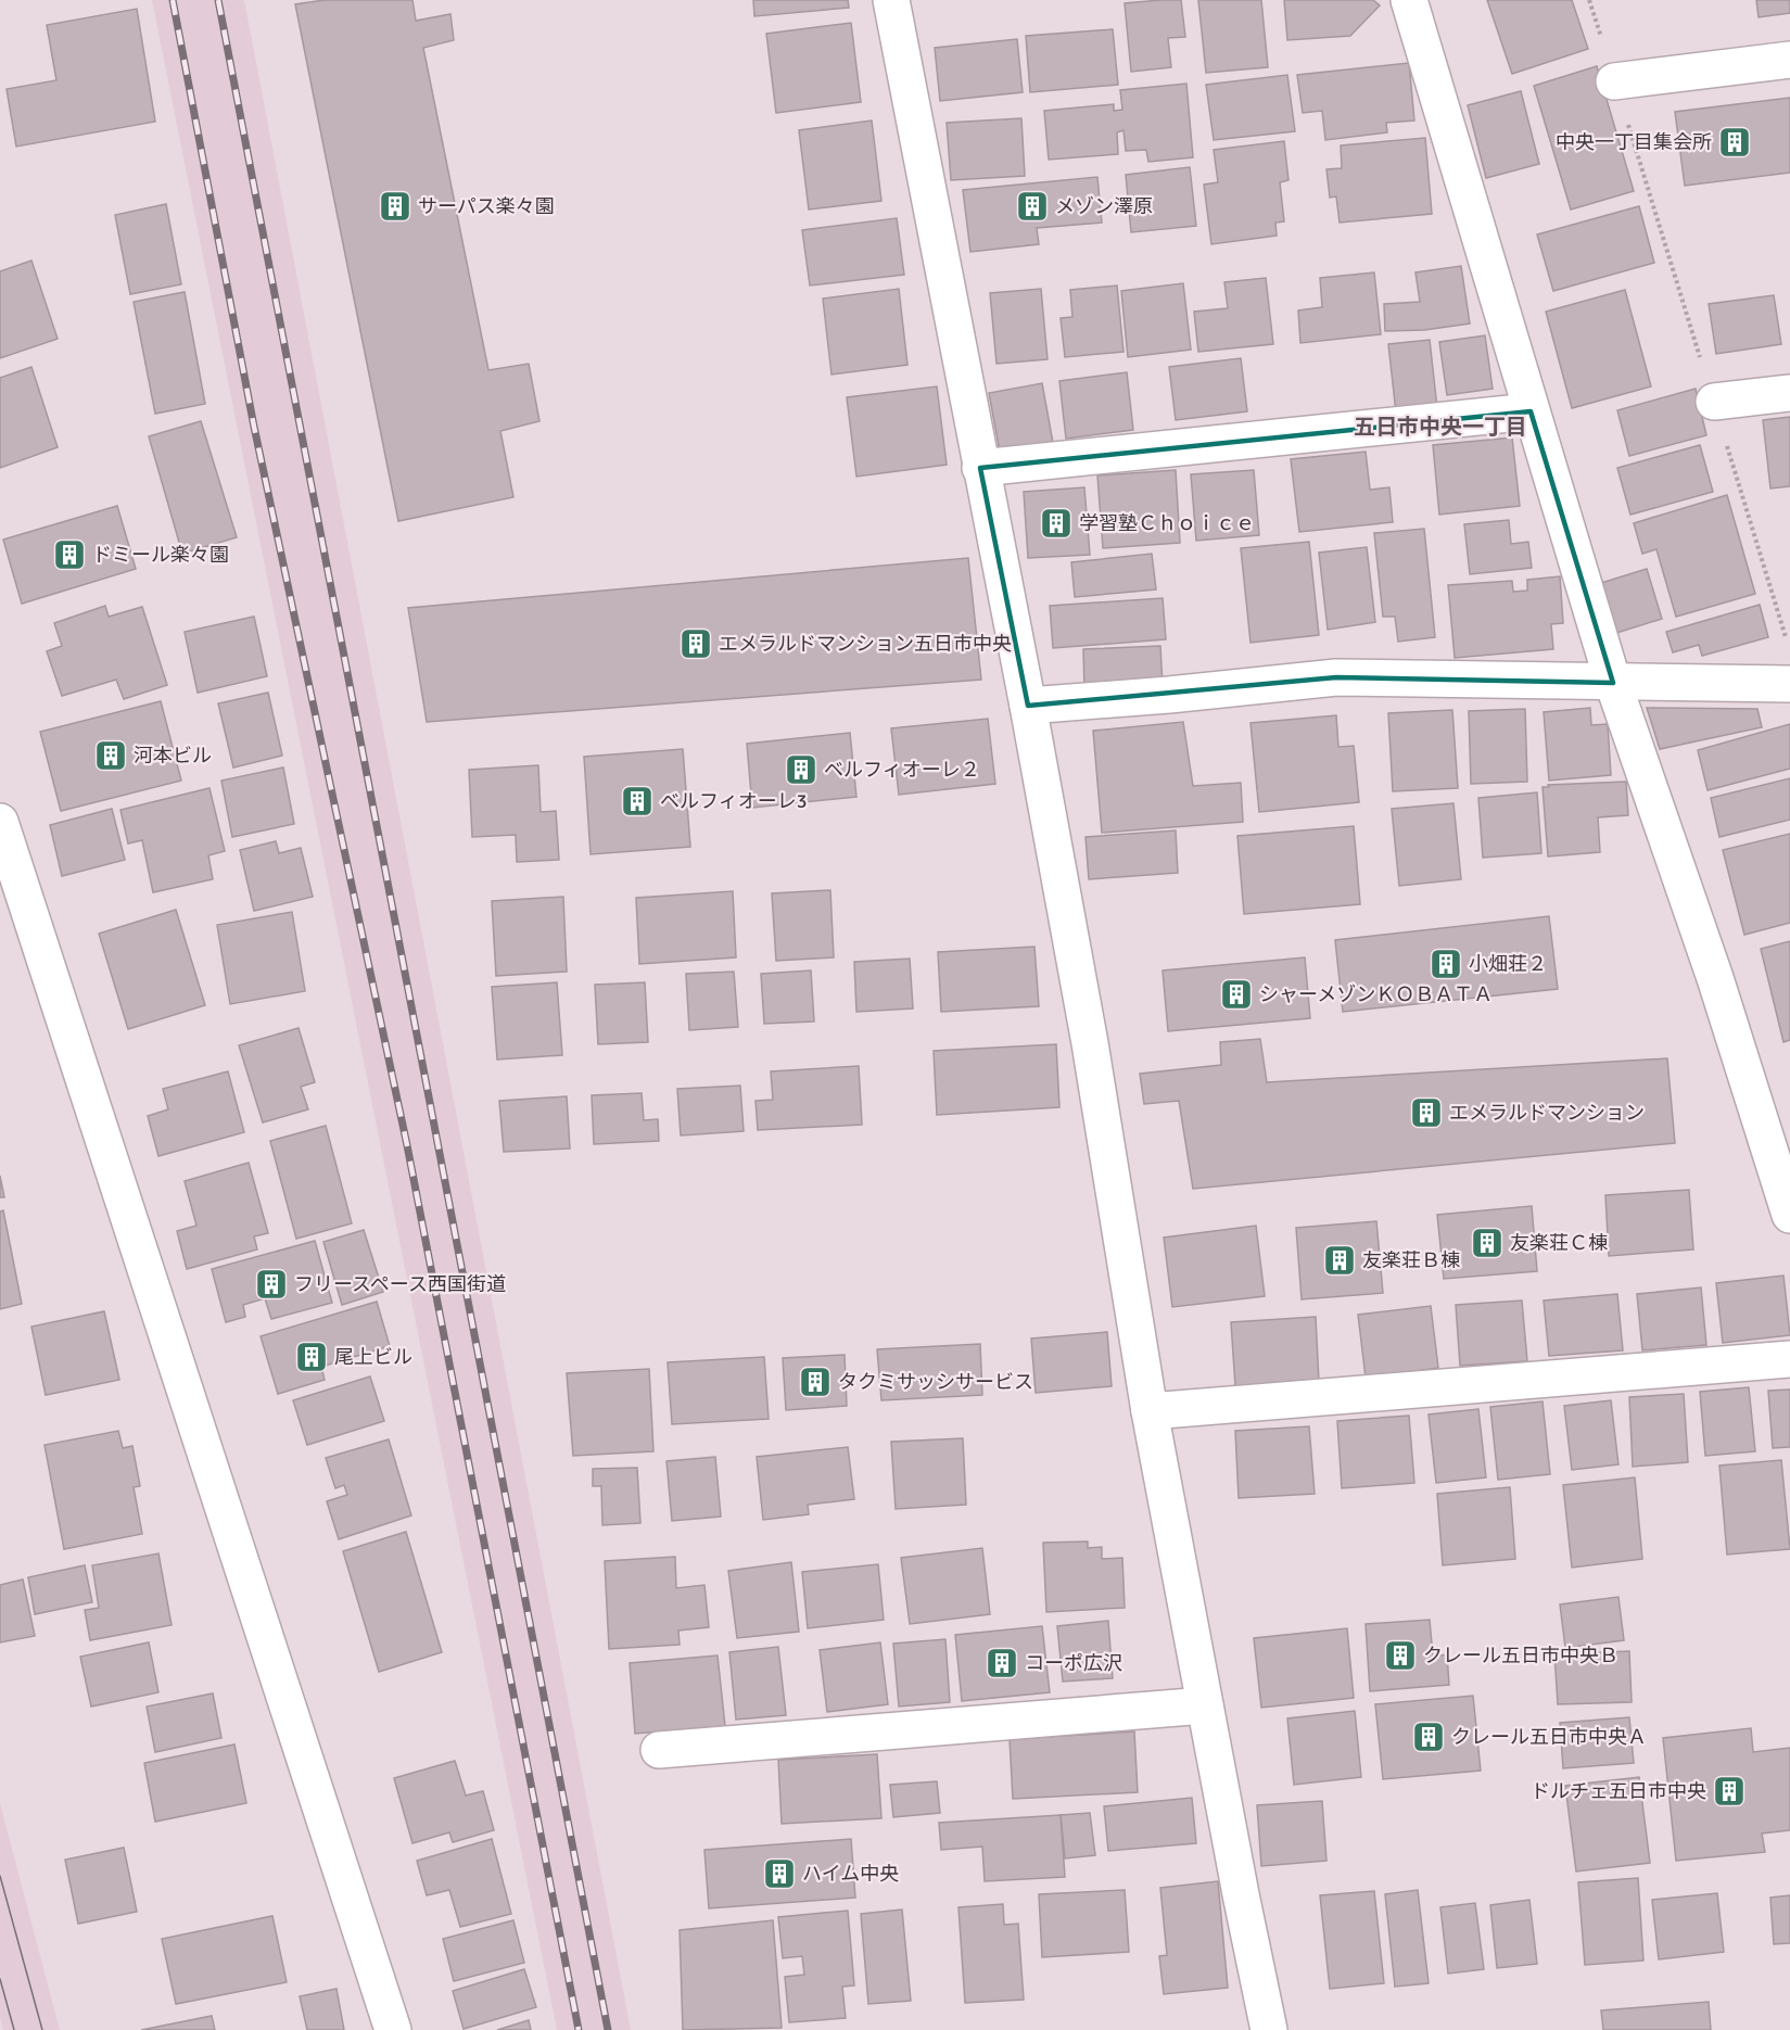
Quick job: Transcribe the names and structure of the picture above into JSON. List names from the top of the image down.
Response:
{
  "districts": ["五日市中央一丁目"],
  "places": {
    "building": [
      "中央一丁目集会所",
      "サーパス楽々園",
      "メゾン澤原",
      "学習塾Ｃｈｏｉｃｅ",
      "ドミール楽々園",
      "エメラルドマンション五日市中央",
      "河本ビル",
      "ベルフィオーレ２",
      "ベルフィオーレ3",
      "小畑荘２",
      "シャーメゾンＫＯＢＡＴＡ",
      "エメラルドマンション",
      "友楽荘Ｃ棟",
      "友楽荘Ｂ棟",
      "フリースペース西国街道",
      "尾上ビル",
      "タクミサッシサービス",
      "クレール五日市中央Ｂ",
      "コーポ広沢",
      "クレール五日市中央Ａ",
      "ドルチェ五日市中央",
      "ハイム中央"
    ]
  }
}
